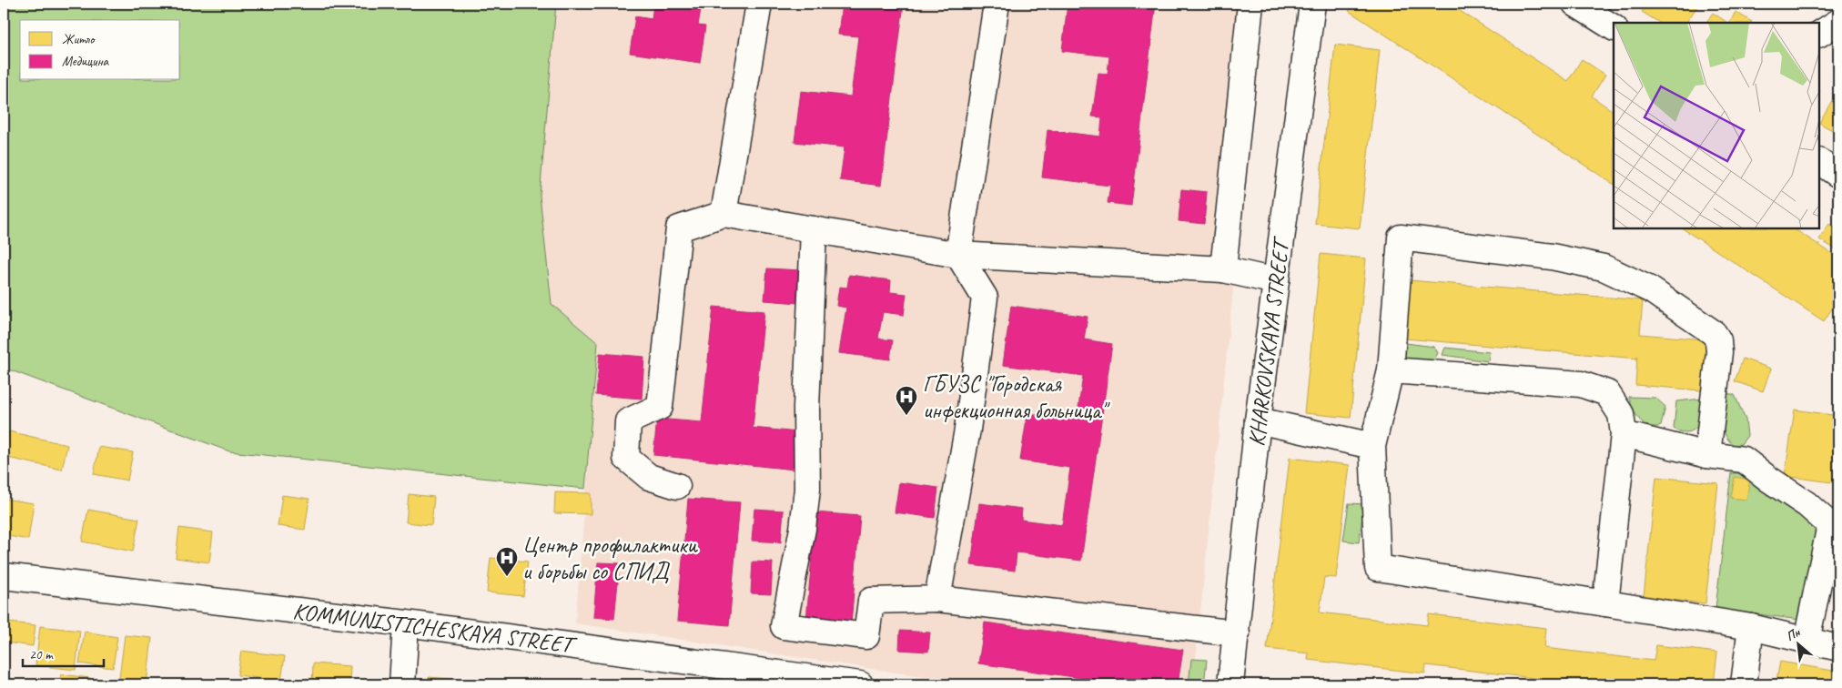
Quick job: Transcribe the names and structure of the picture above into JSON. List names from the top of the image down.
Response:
{
  "streets": {
    "street": ["KHARKOVSKAYA STREET", "KOMMUNISTICHESKAYA STREET"]
  },
  "places": {
    "hospital": ["ГБУЗС \"Городская инфекционная больница\"", "Центр профилактики и борьбы со СПИД"]
  },
  "legend": ["Житло", "Медицина"],
  "scale_bar": "20 m",
  "north": "top left"
}
